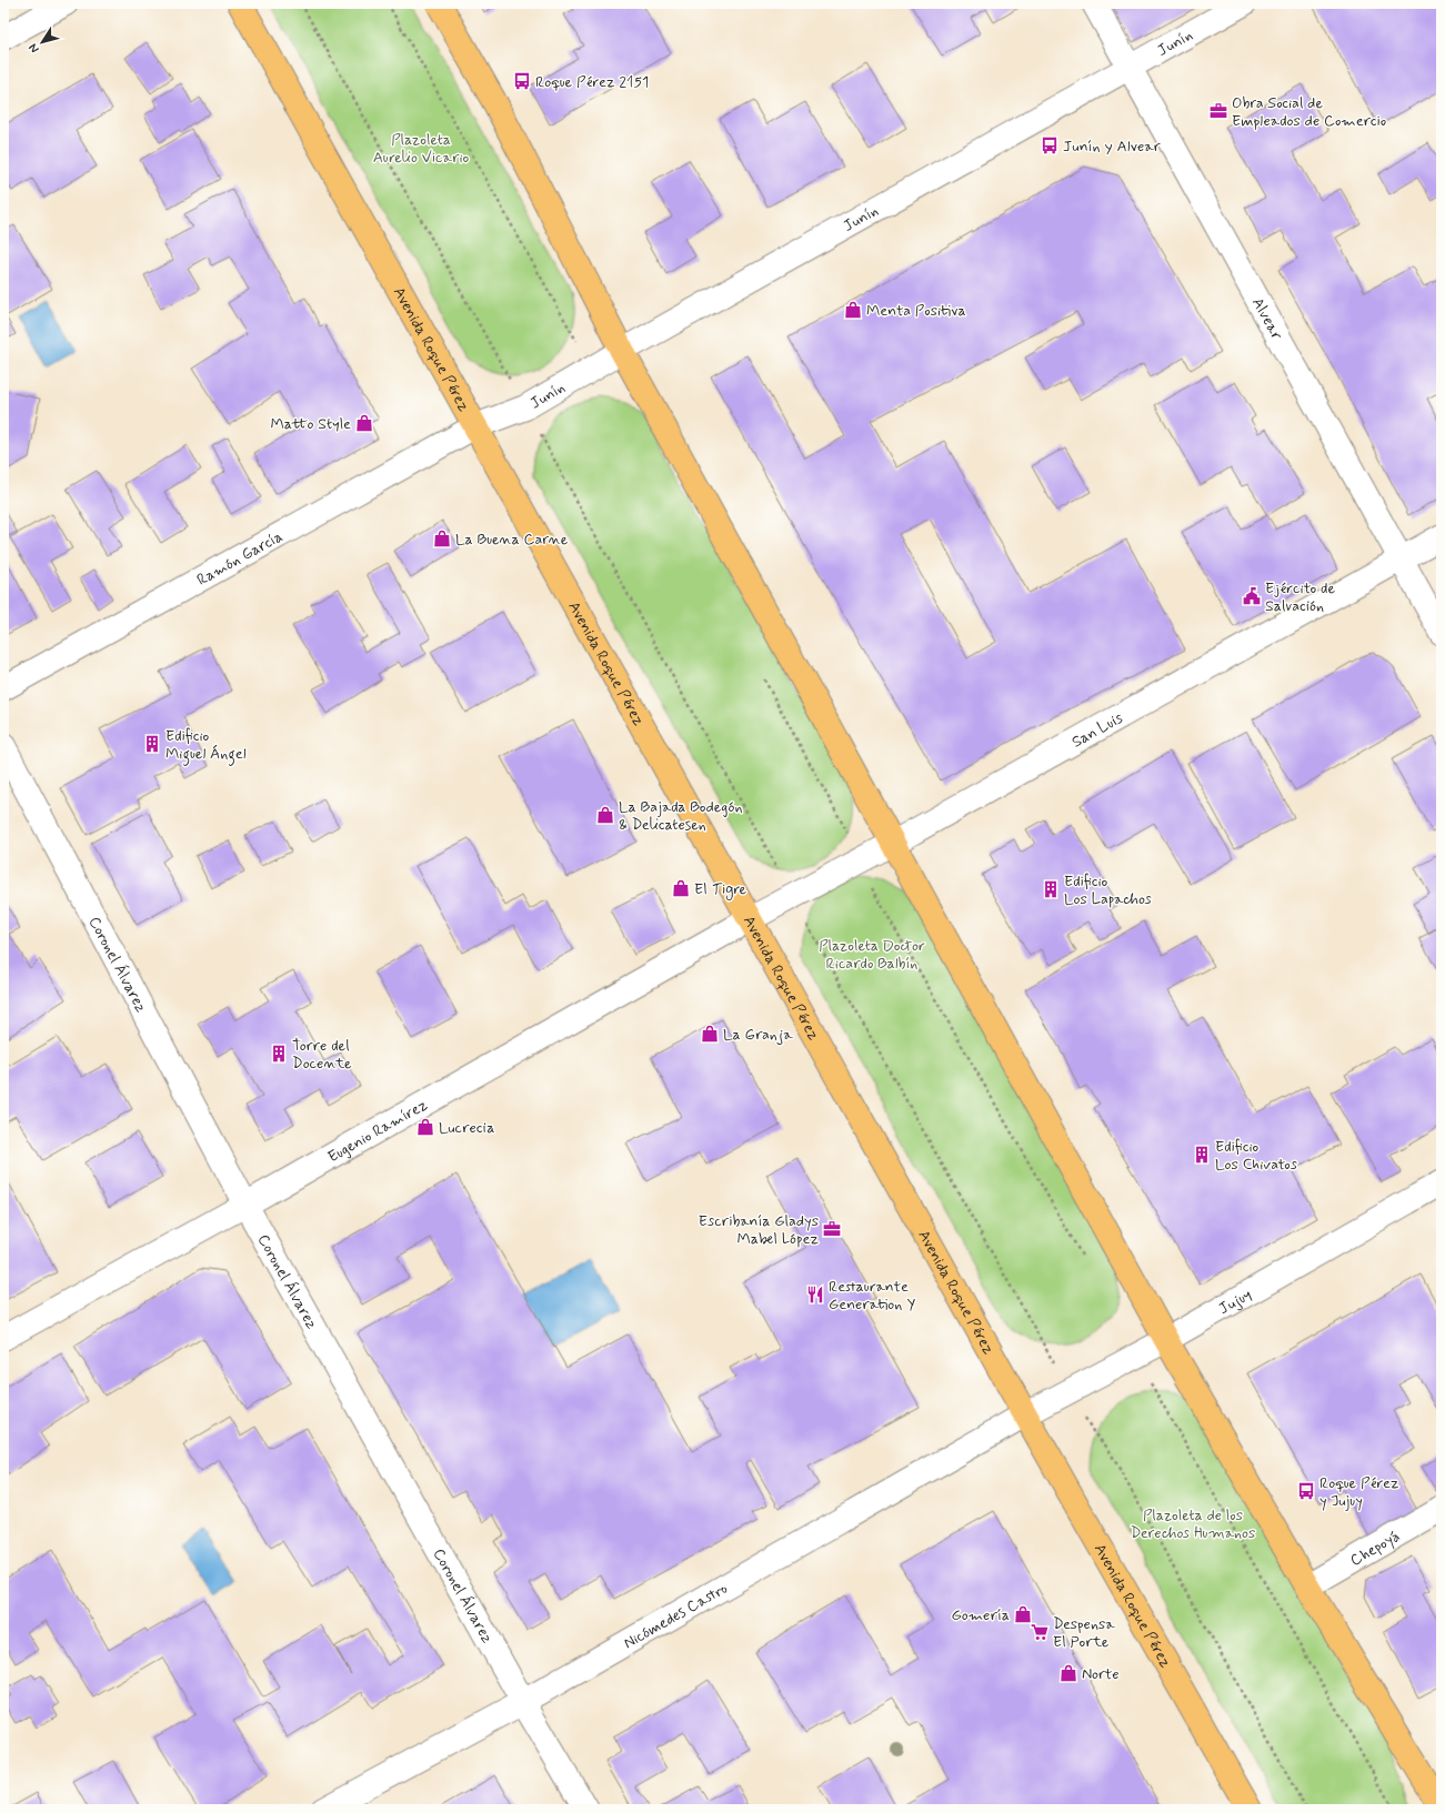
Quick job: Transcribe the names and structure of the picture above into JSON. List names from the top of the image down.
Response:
{
  "streets": {
    "main road": ["Avenida Roque Pérez"],
    "street": [
      "Junín",
      "Alvear",
      "Ramón García",
      "San Luis",
      "Coronel Álvarez",
      "Eugenio Ramírez",
      "Jujuy",
      "Chepoyá",
      "Nicómedes Castro"
    ]
  },
  "crossings": [
    ["Junín", "Alvear"],
    ["Junín", "Avenida Roque Pérez"],
    ["Junín", "Ramón García"],
    ["Alvear", "San Luis"],
    ["Avenida Roque Pérez", "Ramón García"],
    ["Avenida Roque Pérez", "San Luis"],
    ["Avenida Roque Pérez", "Eugenio Ramírez"],
    ["Avenida Roque Pérez", "Jujuy"],
    ["Avenida Roque Pérez", "Nicómedes Castro"],
    ["San Luis", "Eugenio Ramírez"],
    ["Coronel Álvarez", "Eugenio Ramírez"],
    ["Coronel Álvarez", "Nicómedes Castro"],
    ["Jujuy", "Nicómedes Castro"]
  ],
  "parks": ["Plazoleta Aurelio Vicario", "Plazoleta Doctor Ricardo Balbín", "Plazoleta de los Derechos Humanos"],
  "places": {
    "bus stop": ["Roque Pérez 2151", "Junín y Alvear", "Roque Pérez y Jujuy"],
    "office": ["Obra Social de Empleados de Comercio", "Escribanía Gladys Mabel López"],
    "shop": [
      "Menta Positiva",
      "Matto Style",
      "La Buena Carne",
      "La Bajada Bodegón & Delicatesen",
      "El Tigre",
      "La Granja",
      "Lucrecia",
      "Gomería",
      "Norte"
    ],
    "public building": ["Ejército de Salvación"],
    "building": [
      "Edificio Miguel Ángel",
      "Edificio Los Lapachos",
      "Torre del Docente",
      "Edificio Los Chivatos"
    ],
    "restaurant": ["Restaurante Generation Y"],
    "supermarket": ["Despensa El Porte"]
  },
  "north": "bottom left"
}
